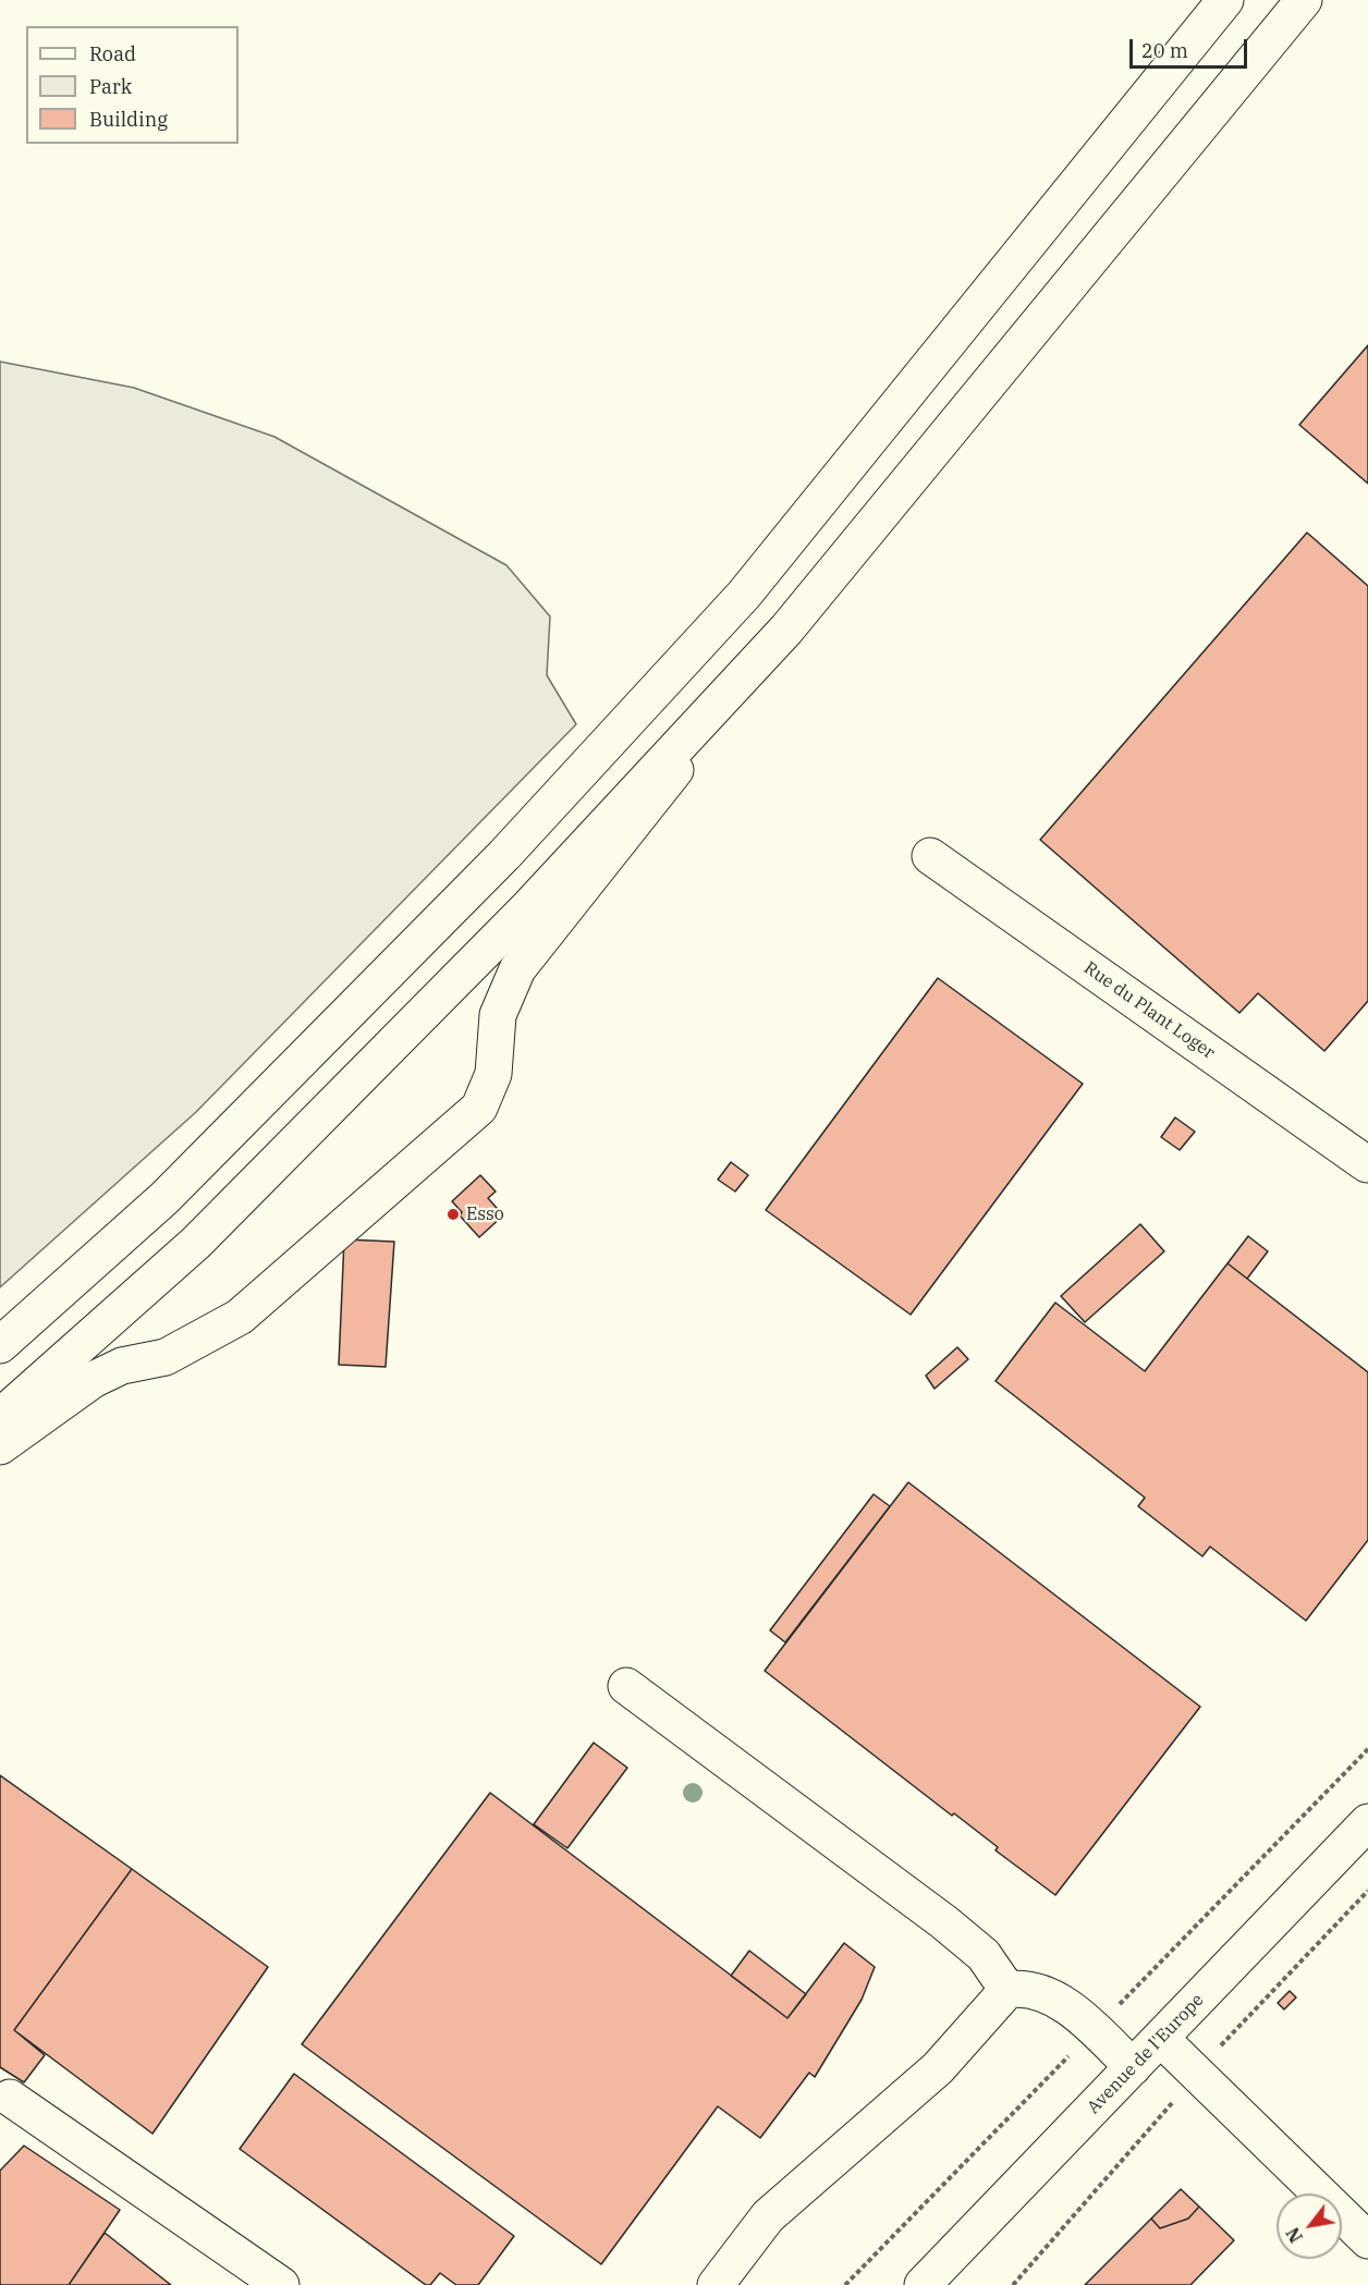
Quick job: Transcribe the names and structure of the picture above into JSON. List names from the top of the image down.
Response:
{
  "streets": {
    "main road": ["Rue du Plant Loger", "Avenue de l'Europe"]
  },
  "places": ["Esso"],
  "legend": ["Road", "Park", "Building"],
  "scale_bar": "20 m",
  "north": "bottom left"
}
